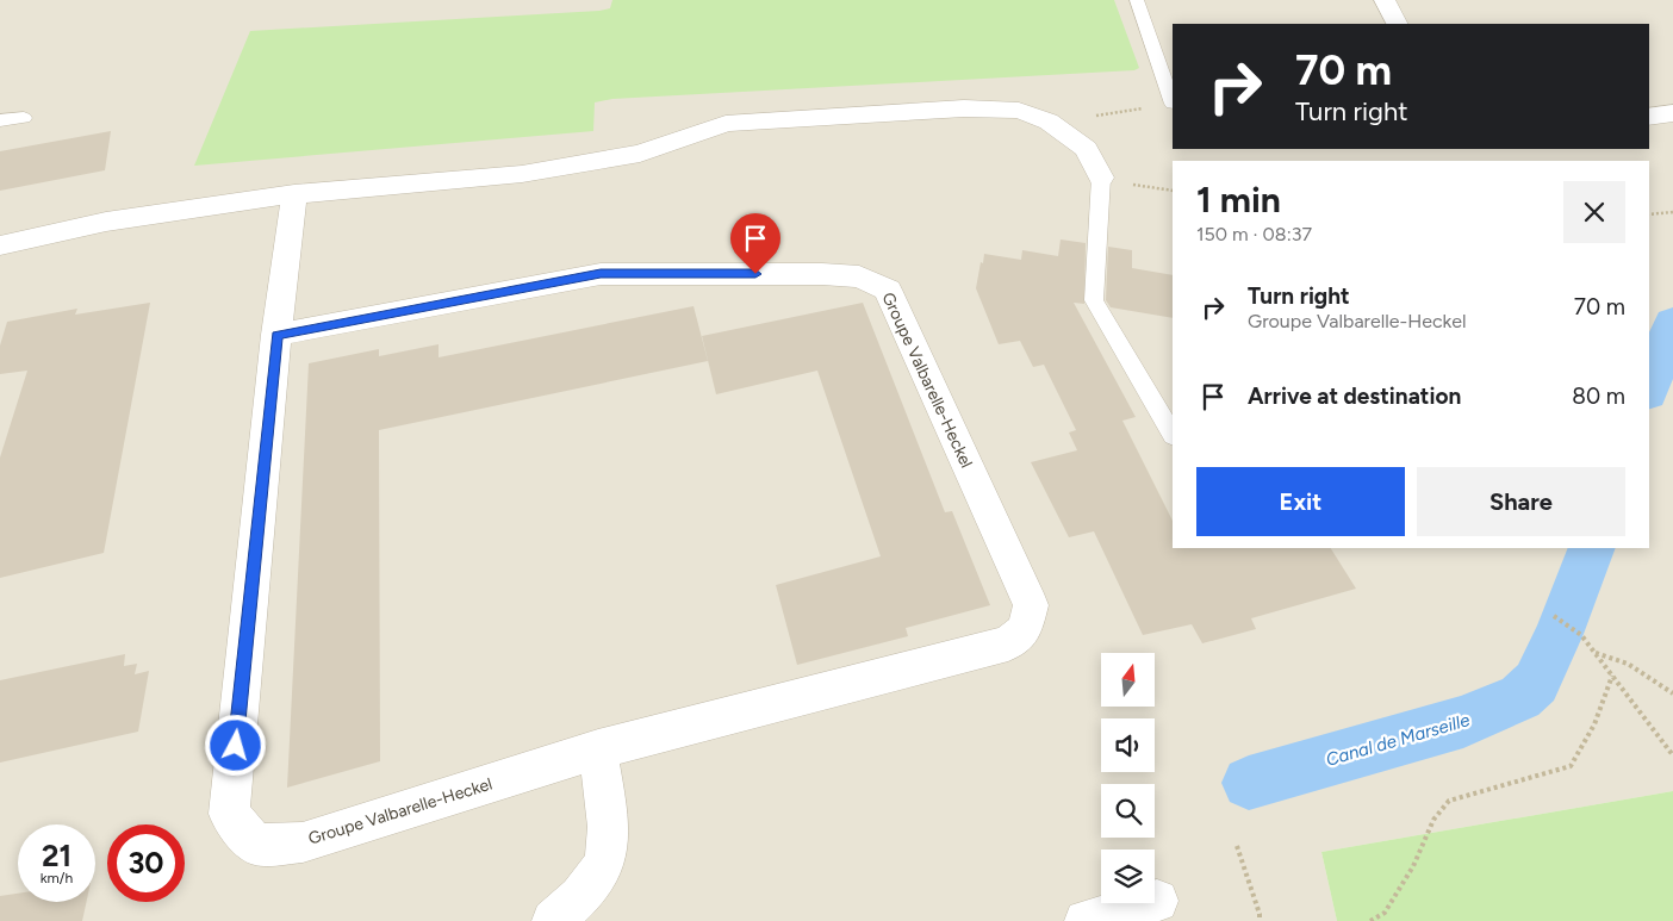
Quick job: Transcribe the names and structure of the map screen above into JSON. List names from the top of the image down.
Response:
{
  "streets": {
    "street": ["Groupe Valbarelle-Heckel"]
  },
  "water": ["Canal de Marseille"],
  "north": "top",
  "page": {
    "turn": ["70 m", "Turn right"],
    "heading": ["1 min", "150 m · 08:37"],
    "list": [
      {
        "name": "Turn right",
        "note": "Groupe Valbarelle-Heckel",
        "value": "70 m"
      },
      {
        "name": "Arrive at destination",
        "value": "80 m"
      }
    ],
    "buttons": ["Exit", "Share"],
    "speed": "21 km/h",
    "limit": "30"
  }
}
